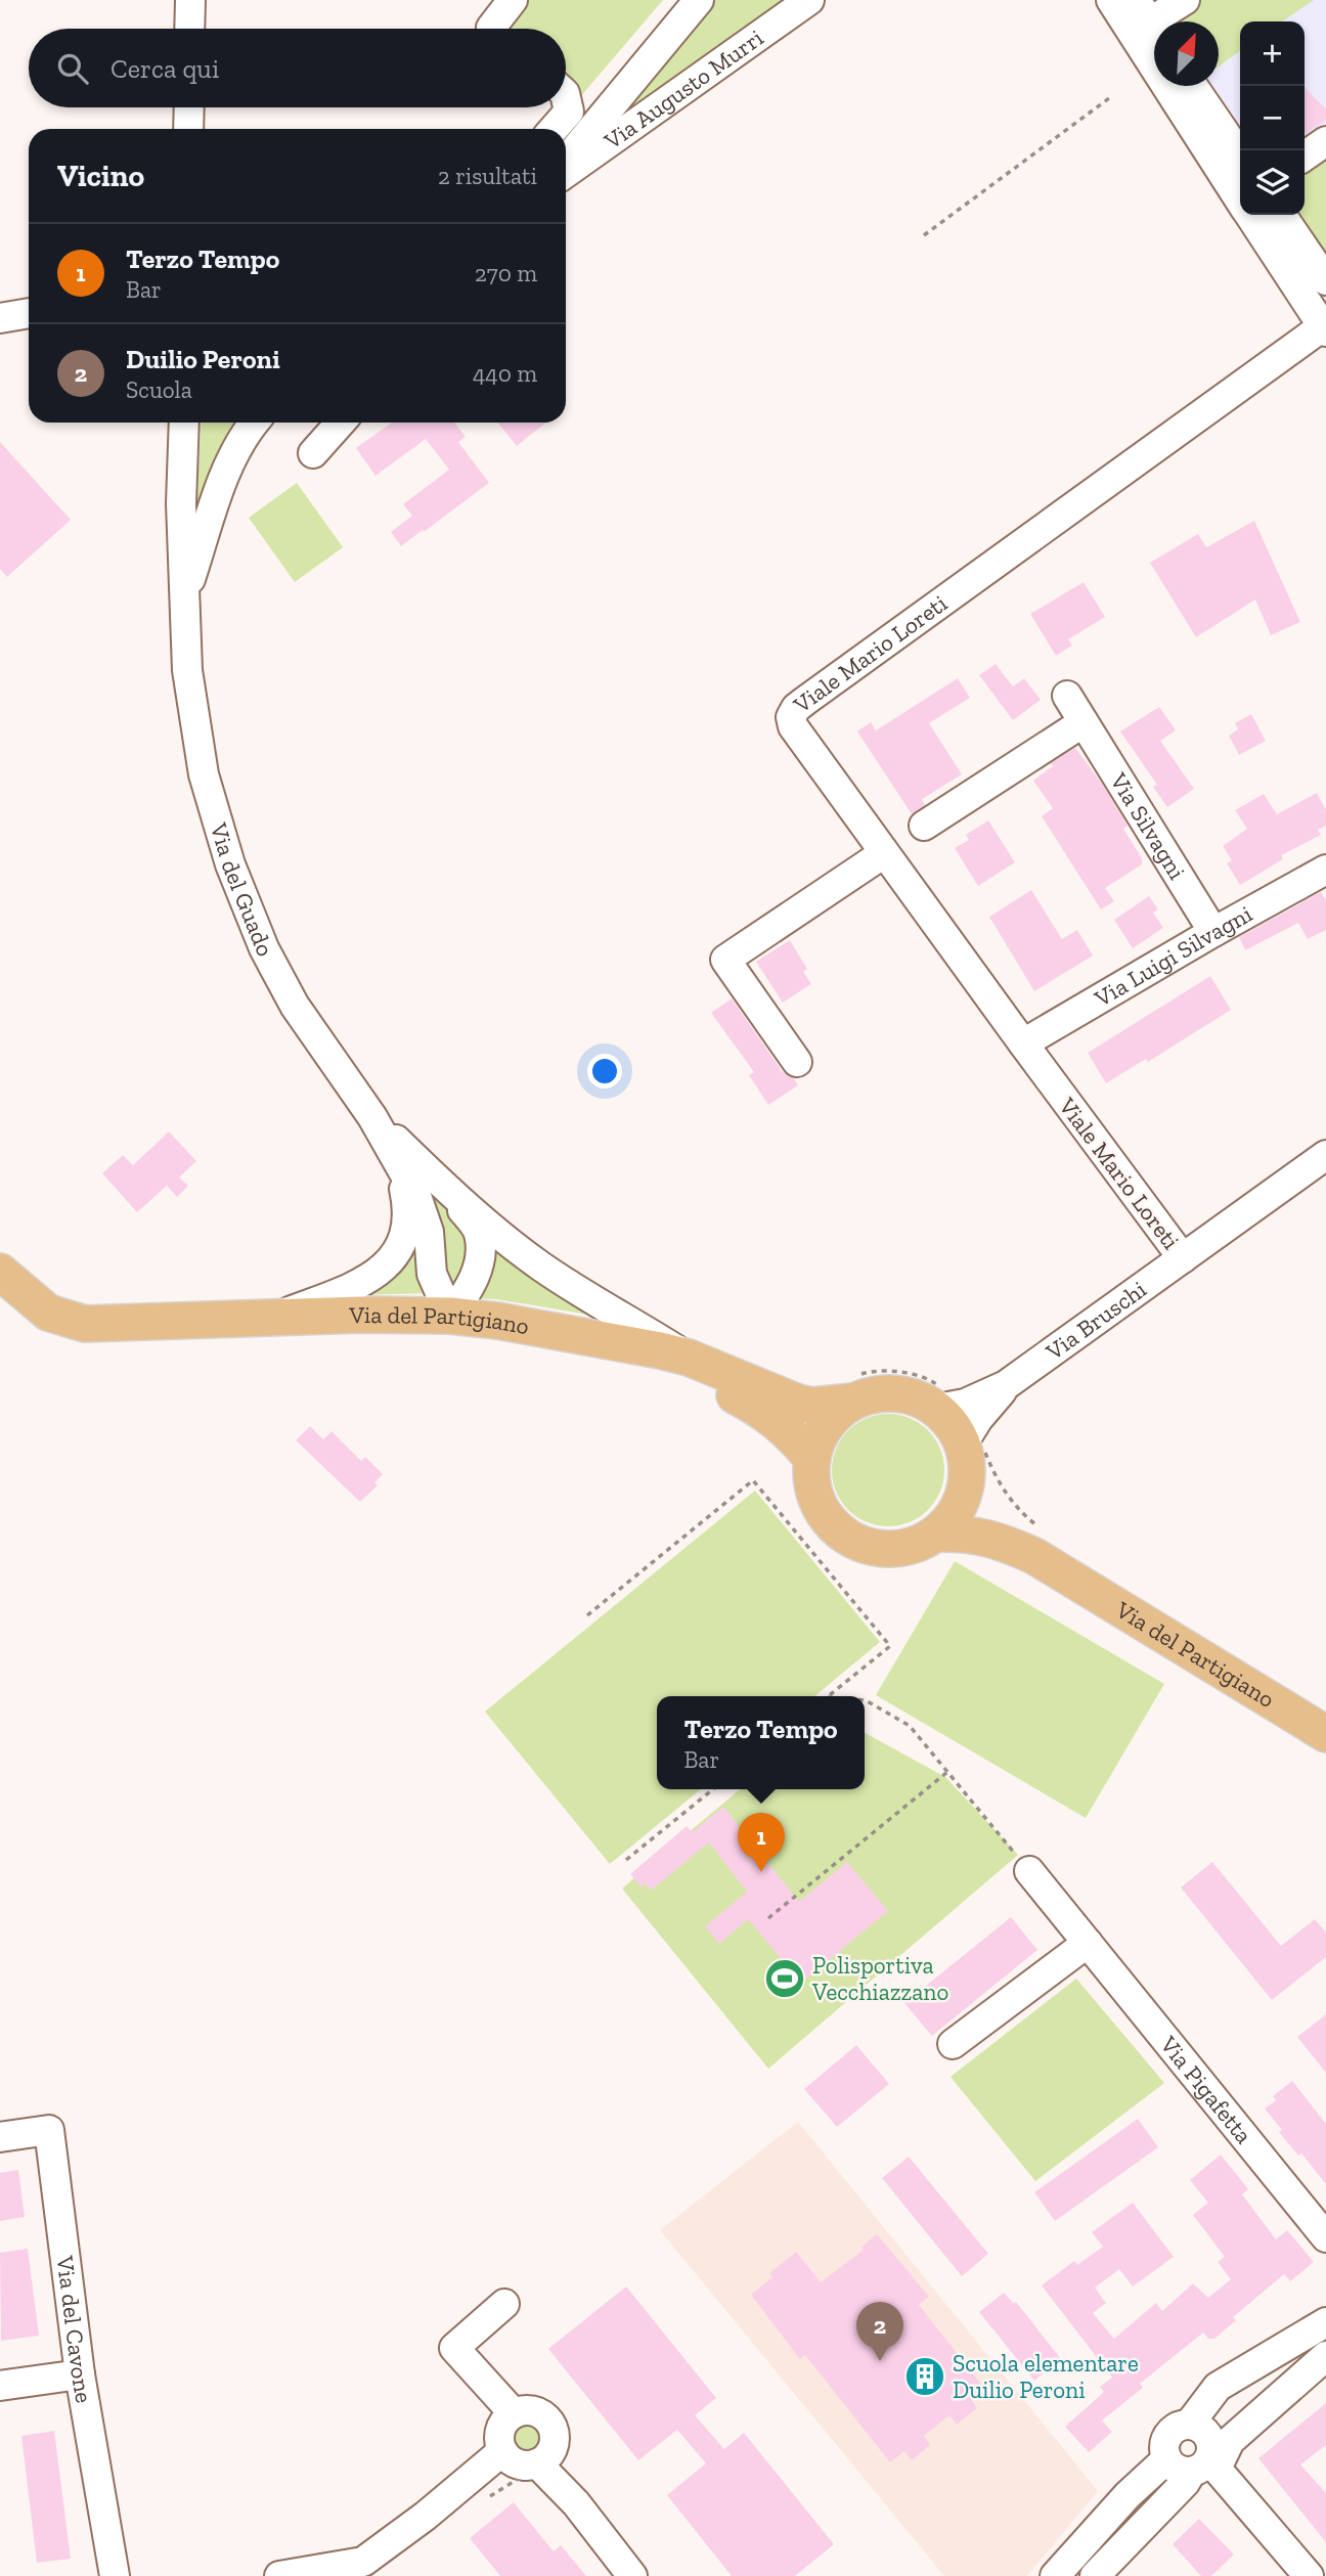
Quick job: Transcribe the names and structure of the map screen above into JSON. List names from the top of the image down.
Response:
{
  "streets": {
    "main road": ["Via del Partigiano"],
    "street": [
      "Via Augusto Murri",
      "Viale Mario Loreti",
      "Via Silvagni",
      "Via del Guado",
      "Via Luigi Silvagni",
      "Via Bruschi",
      "Via Pigafetta",
      "Via del Cavone"
    ]
  },
  "crossings": [
    ["Viale Mario Loreti", "Via Luigi Silvagni"],
    ["Viale Mario Loreti", "Via Bruschi"],
    ["Via Silvagni", "Via Luigi Silvagni"],
    ["Via del Guado", "Via del Partigiano"],
    ["Via del Partigiano", "Via Bruschi"]
  ],
  "places": {
    "sports": ["Polisportiva Vecchiazzano"],
    "building": ["Scuola elementare Duilio Peroni"]
  },
  "north": "top right",
  "page": {
    "map_buttons": ["+", "−"],
    "search": "Cerca qui",
    "heading": ["Vicino", "2 risultati"],
    "list": [
      {
        "mark": "1",
        "name": "Terzo Tempo",
        "note": "Bar",
        "value": "270 m"
      },
      {
        "mark": "2",
        "name": "Duilio Peroni",
        "note": "Scuola",
        "value": "440 m"
      }
    ],
    "popup": ["Terzo Tempo", "Bar"],
    "pins": ["1", "2"]
  }
}
